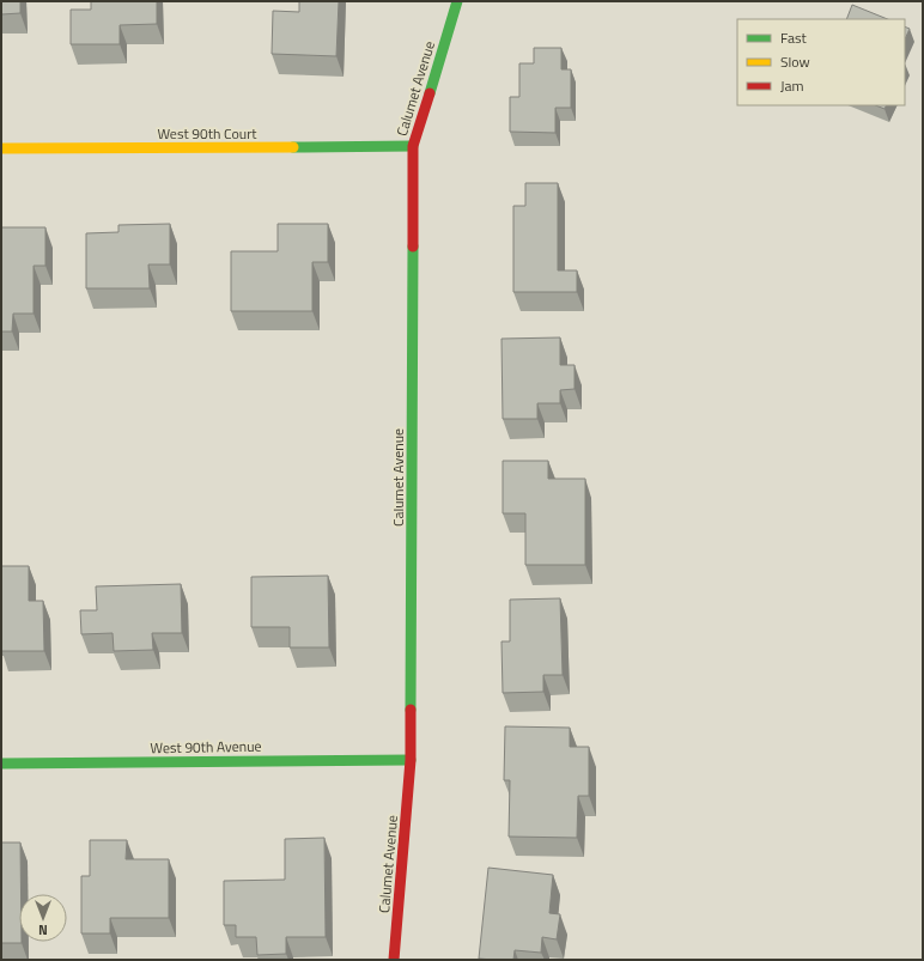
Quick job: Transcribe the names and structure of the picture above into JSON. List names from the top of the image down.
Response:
{
  "streets": {
    "street": ["Calumet Avenue", "West 90th Court", "West 90th Avenue"]
  },
  "crossings": [
    ["Calumet Avenue", "West 90th Court"],
    ["Calumet Avenue", "West 90th Avenue"]
  ],
  "legend": ["Fast", "Slow", "Jam"],
  "north": "bottom"
}
